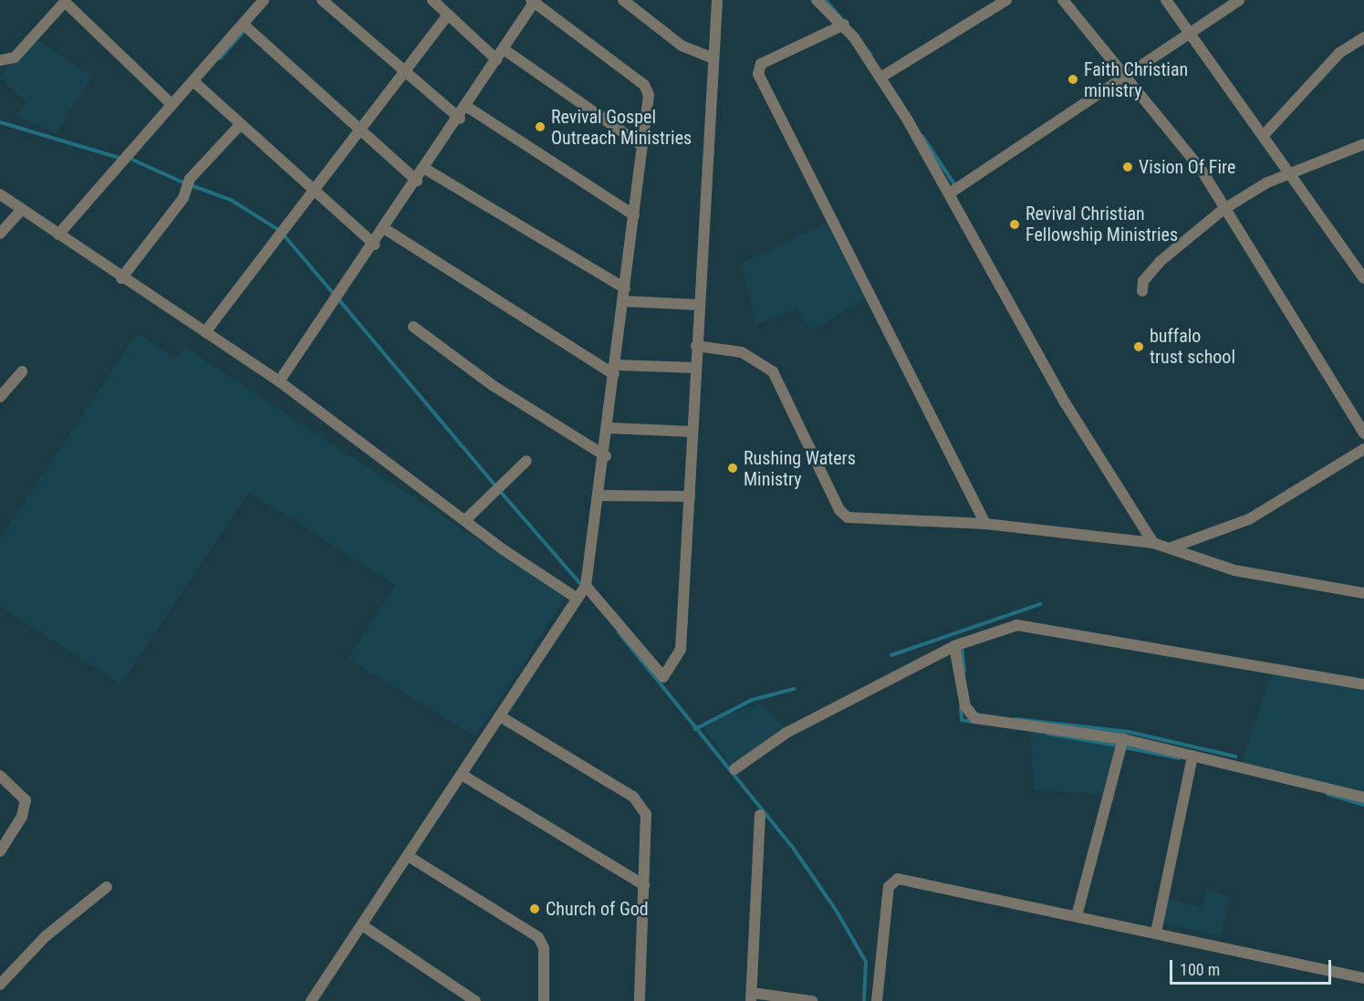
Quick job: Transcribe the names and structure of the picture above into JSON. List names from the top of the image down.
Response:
{
  "places": [
    "Faith Christian ministry",
    "Revival Gospel Outreach Ministries",
    "Vision Of Fire",
    "Revival Christian Fellowship Ministries",
    "buffalo trust school",
    "Rushing Waters Ministry",
    "Church of God"
  ],
  "scale_bar": "100 m"
}
